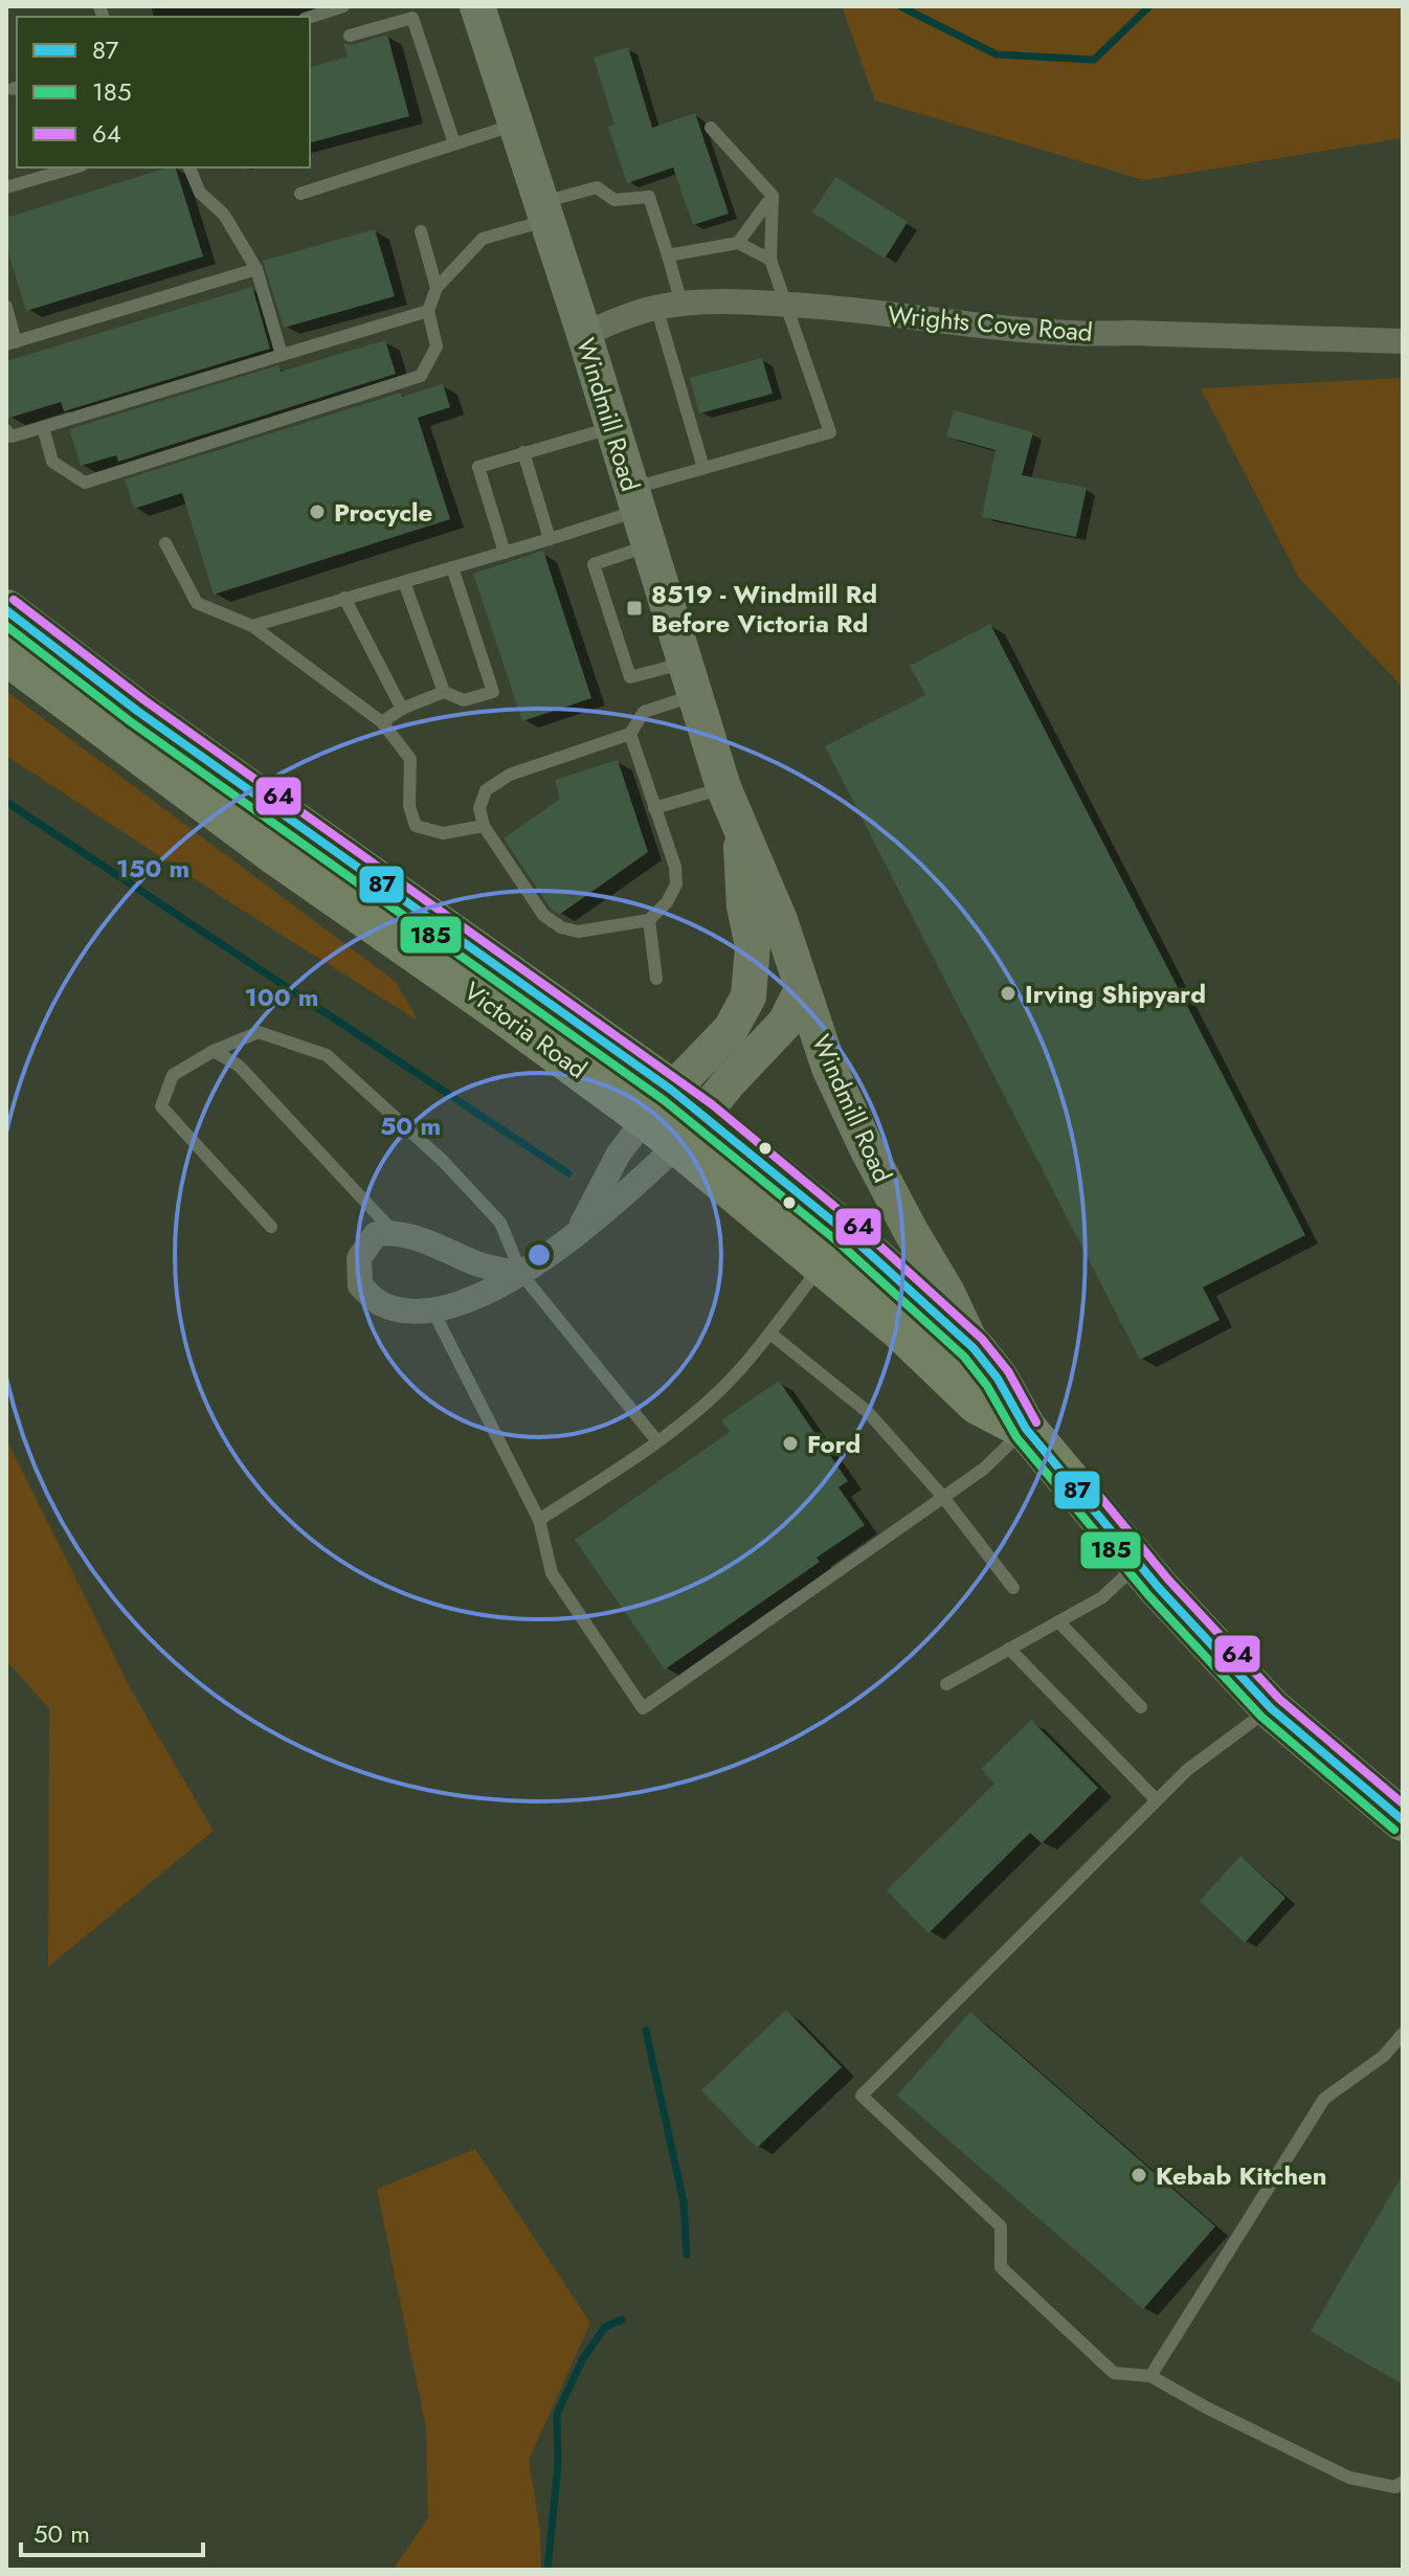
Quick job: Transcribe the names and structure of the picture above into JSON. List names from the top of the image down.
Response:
{
  "streets": {
    "main road": ["Windmill Road", "Victoria Road"],
    "street": ["Wrights Cove Road"]
  },
  "crossings": [
    ["Wrights Cove Road", "Windmill Road"],
    ["Windmill Road", "Victoria Road"]
  ],
  "places": {
    "other": [
      "Procycle",
      "Irving Shipyard",
      "Ford",
      "Kebab Kitchen"
    ],
    "transit": ["8519 - Windmill Rd Before Victoria Rd"]
  },
  "lines": ["transit line 64", "transit line 87", "transit line 185"],
  "legend": ["87", "185", "64"],
  "scale_bar": "50 m",
  "rings": ["150 m", "100 m", "50 m"]
}
